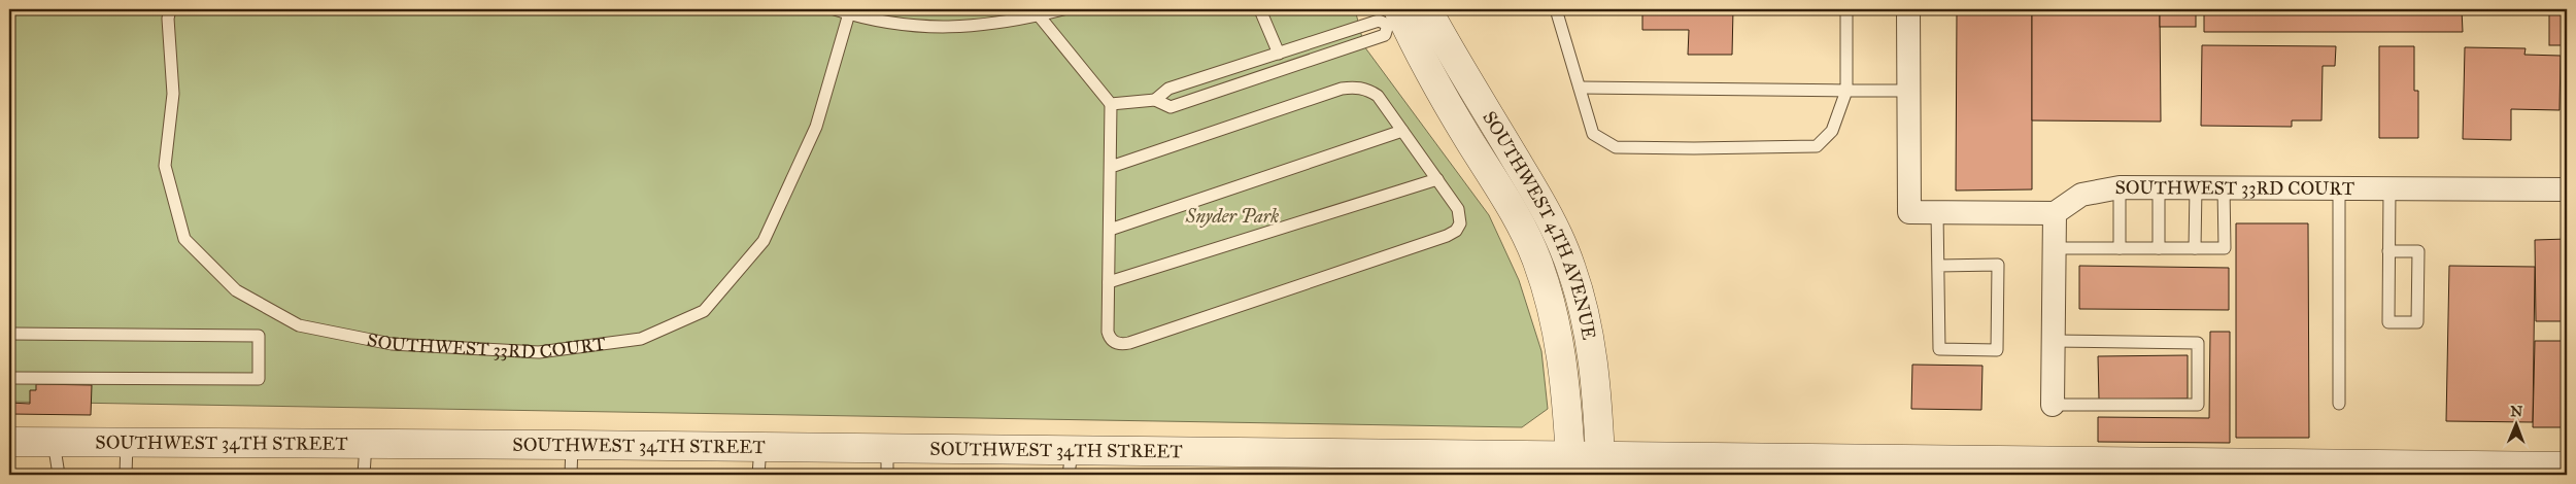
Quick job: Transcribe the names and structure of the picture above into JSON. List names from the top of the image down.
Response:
{
  "streets": {
    "street": ["SOUTHWEST 33RD COURT", "SOUTHWEST 4TH AVENUE", "SOUTHWEST 34TH STREET"]
  },
  "crossings": [
    ["SOUTHWEST 4TH AVENUE", "SOUTHWEST 34TH STREET"]
  ],
  "parks": ["Snyder Park"],
  "north": "top"
}
